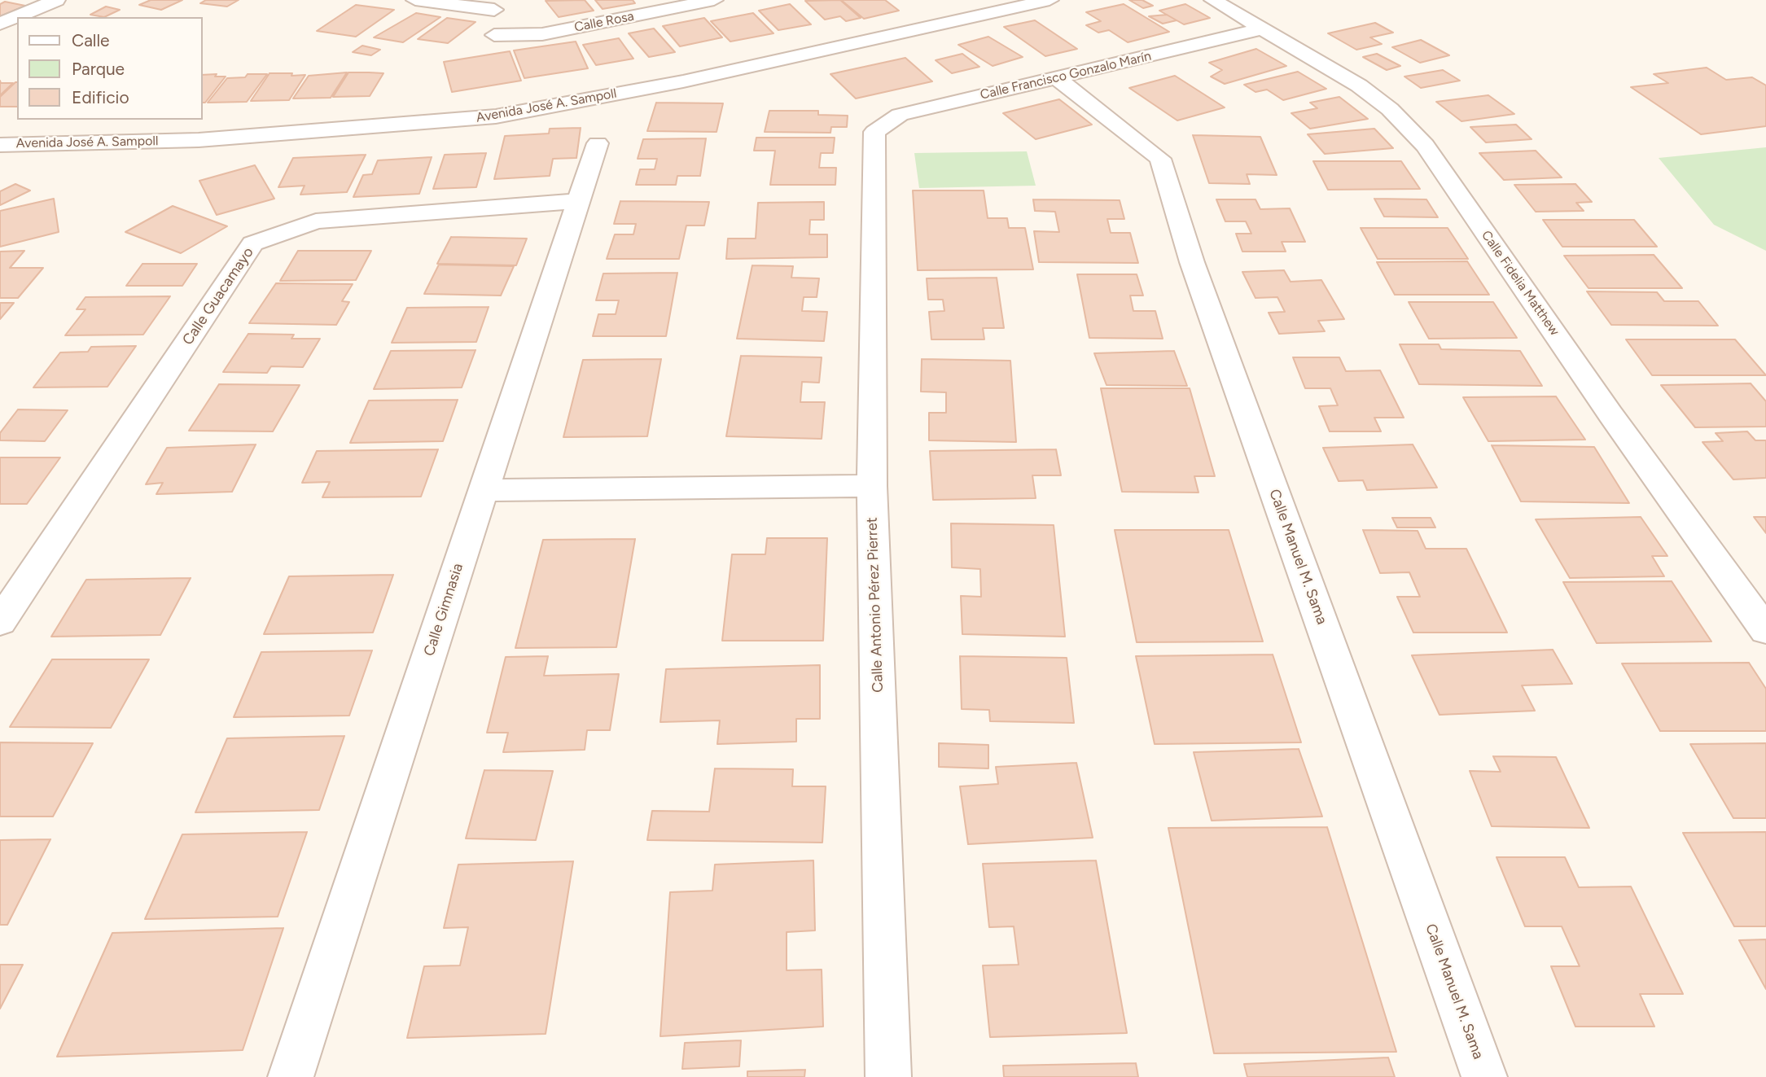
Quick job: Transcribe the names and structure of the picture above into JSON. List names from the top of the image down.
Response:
{
  "streets": {
    "street": [
      "Calle Rosa",
      "Calle Francisco Gonzalo Marín",
      "Avenida José A. Sampoll",
      "Calle Fidelia Matthew",
      "Calle Guacamayo",
      "Calle Manuel M. Sama",
      "Calle Antonio Pérez Pierret",
      "Calle Gimnasia"
    ]
  },
  "crossings": [
    ["Calle Francisco Gonzalo Marín", "Calle Fidelia Matthew"],
    ["Calle Francisco Gonzalo Marín", "Calle Manuel M. Sama"],
    ["Calle Francisco Gonzalo Marín", "Calle Antonio Pérez Pierret"],
    ["Calle Guacamayo", "Calle Gimnasia"]
  ],
  "legend": ["Calle", "Parque", "Edificio"]
}
